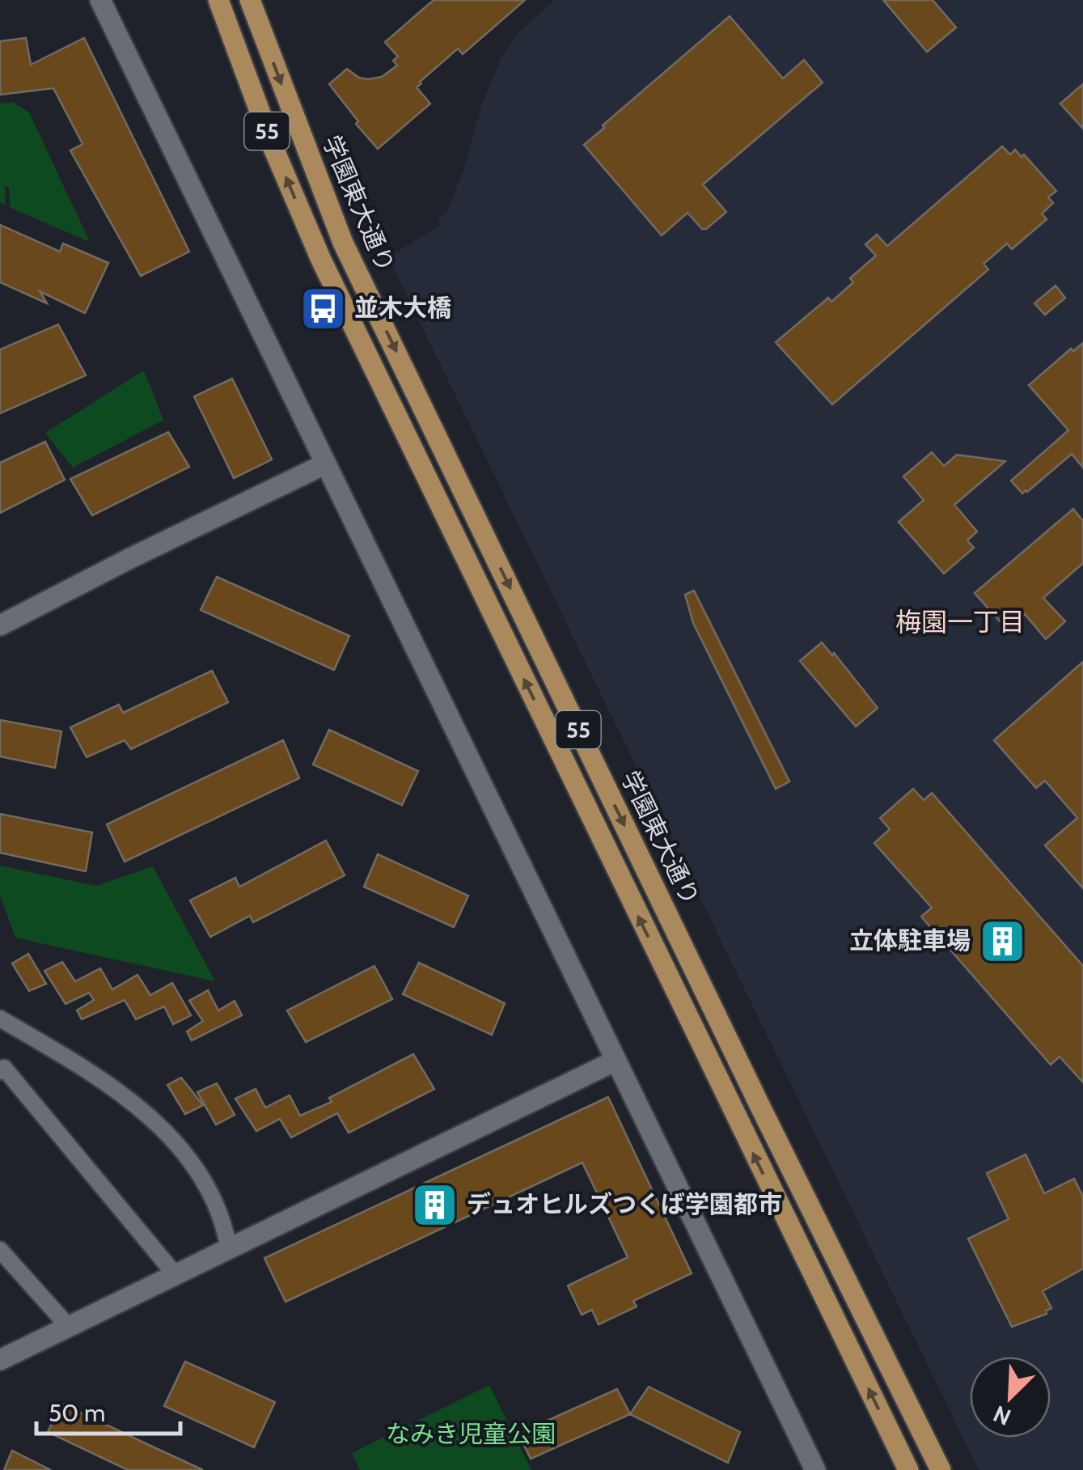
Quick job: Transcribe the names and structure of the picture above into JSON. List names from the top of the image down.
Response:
{
  "streets": {
    "main road": ["55", "学園東大通り"]
  },
  "districts": ["梅園一丁目"],
  "parks": ["なみき児童公園"],
  "places": {
    "bus stop": ["並木大橋"],
    "building": ["立体駐車場", "デュオヒルズつくば学園都市"]
  },
  "scale_bar": "50 m",
  "north": "bottom left"
}
